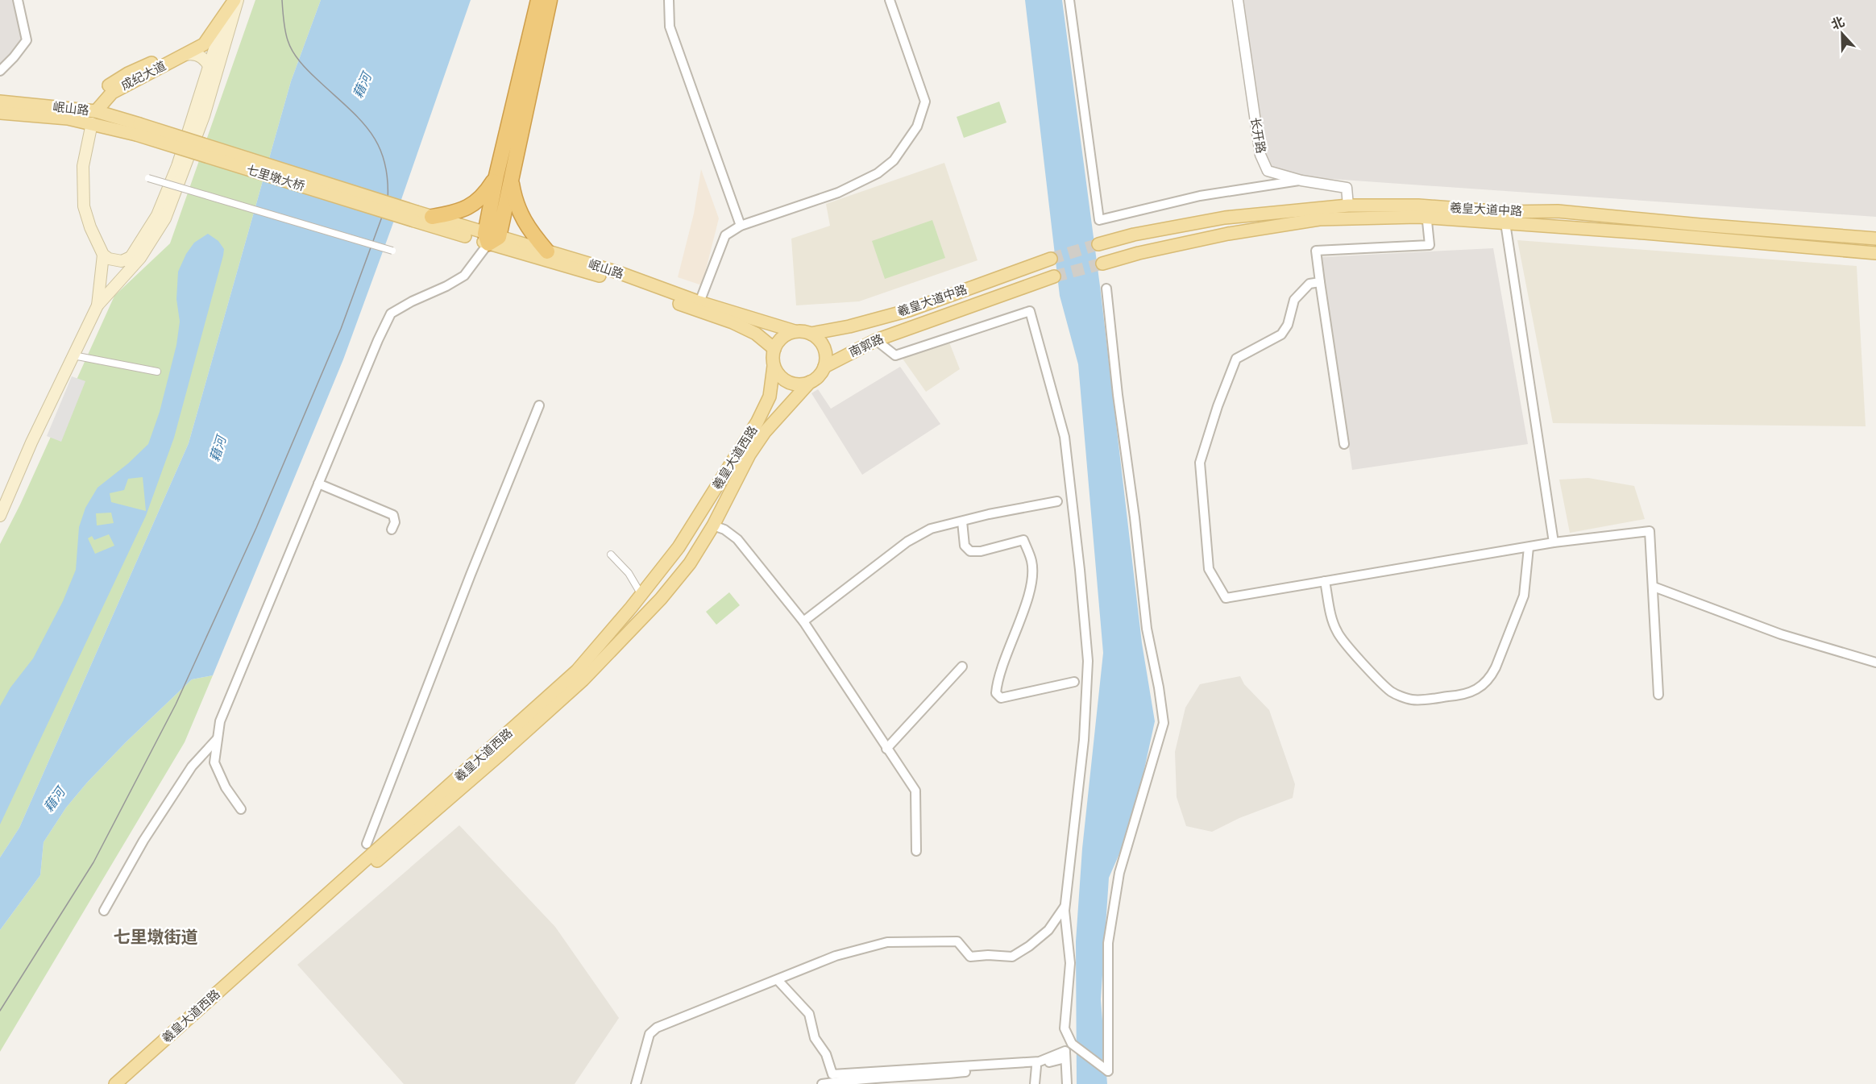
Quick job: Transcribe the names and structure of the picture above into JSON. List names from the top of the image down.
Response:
{
  "streets": {
    "main road": [
      "成纪大道",
      "岷山路",
      "七里墩大桥",
      "羲皇大道中路",
      "南郭路",
      "羲皇大道西路"
    ],
    "street": ["长开路"]
  },
  "crossings": [
    ["成纪大道", "岷山路"],
    ["岷山路", "七里墩大桥"],
    ["岷山路", "羲皇大道中路"],
    ["岷山路", "南郭路"],
    ["岷山路", "羲皇大道西路"],
    ["长开路", "羲皇大道中路"],
    ["羲皇大道中路", "南郭路"],
    ["羲皇大道中路", "羲皇大道西路"],
    ["南郭路", "羲皇大道西路"]
  ],
  "districts": ["七里墩街道"],
  "water": ["藉河"],
  "north": "top"
}
